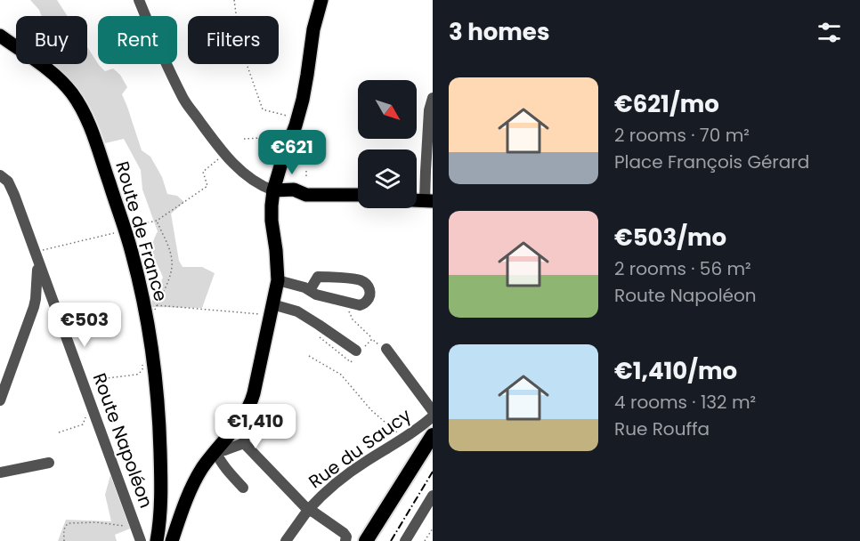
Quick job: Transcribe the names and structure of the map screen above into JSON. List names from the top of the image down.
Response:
{
  "streets": {
    "main road": ["Route de France"],
    "street": ["Route Napoléon", "Rue du Saucy"]
  },
  "north": "bottom right",
  "page": {
    "heading": "3 homes",
    "chip": ["Buy", "Rent", "Filters"],
    "list": [
      {
        "name": "€621/mo",
        "note": "2 rooms · 70 m² · Place François Gérard"
      },
      {
        "name": "€503/mo",
        "note": "2 rooms · 56 m² · Route Napoléon"
      },
      {
        "name": "€1,410/mo",
        "note": "4 rooms · 132 m² · Rue Rouffa"
      }
    ],
    "price": ["€621", "€503", "€1,410"]
  }
}
